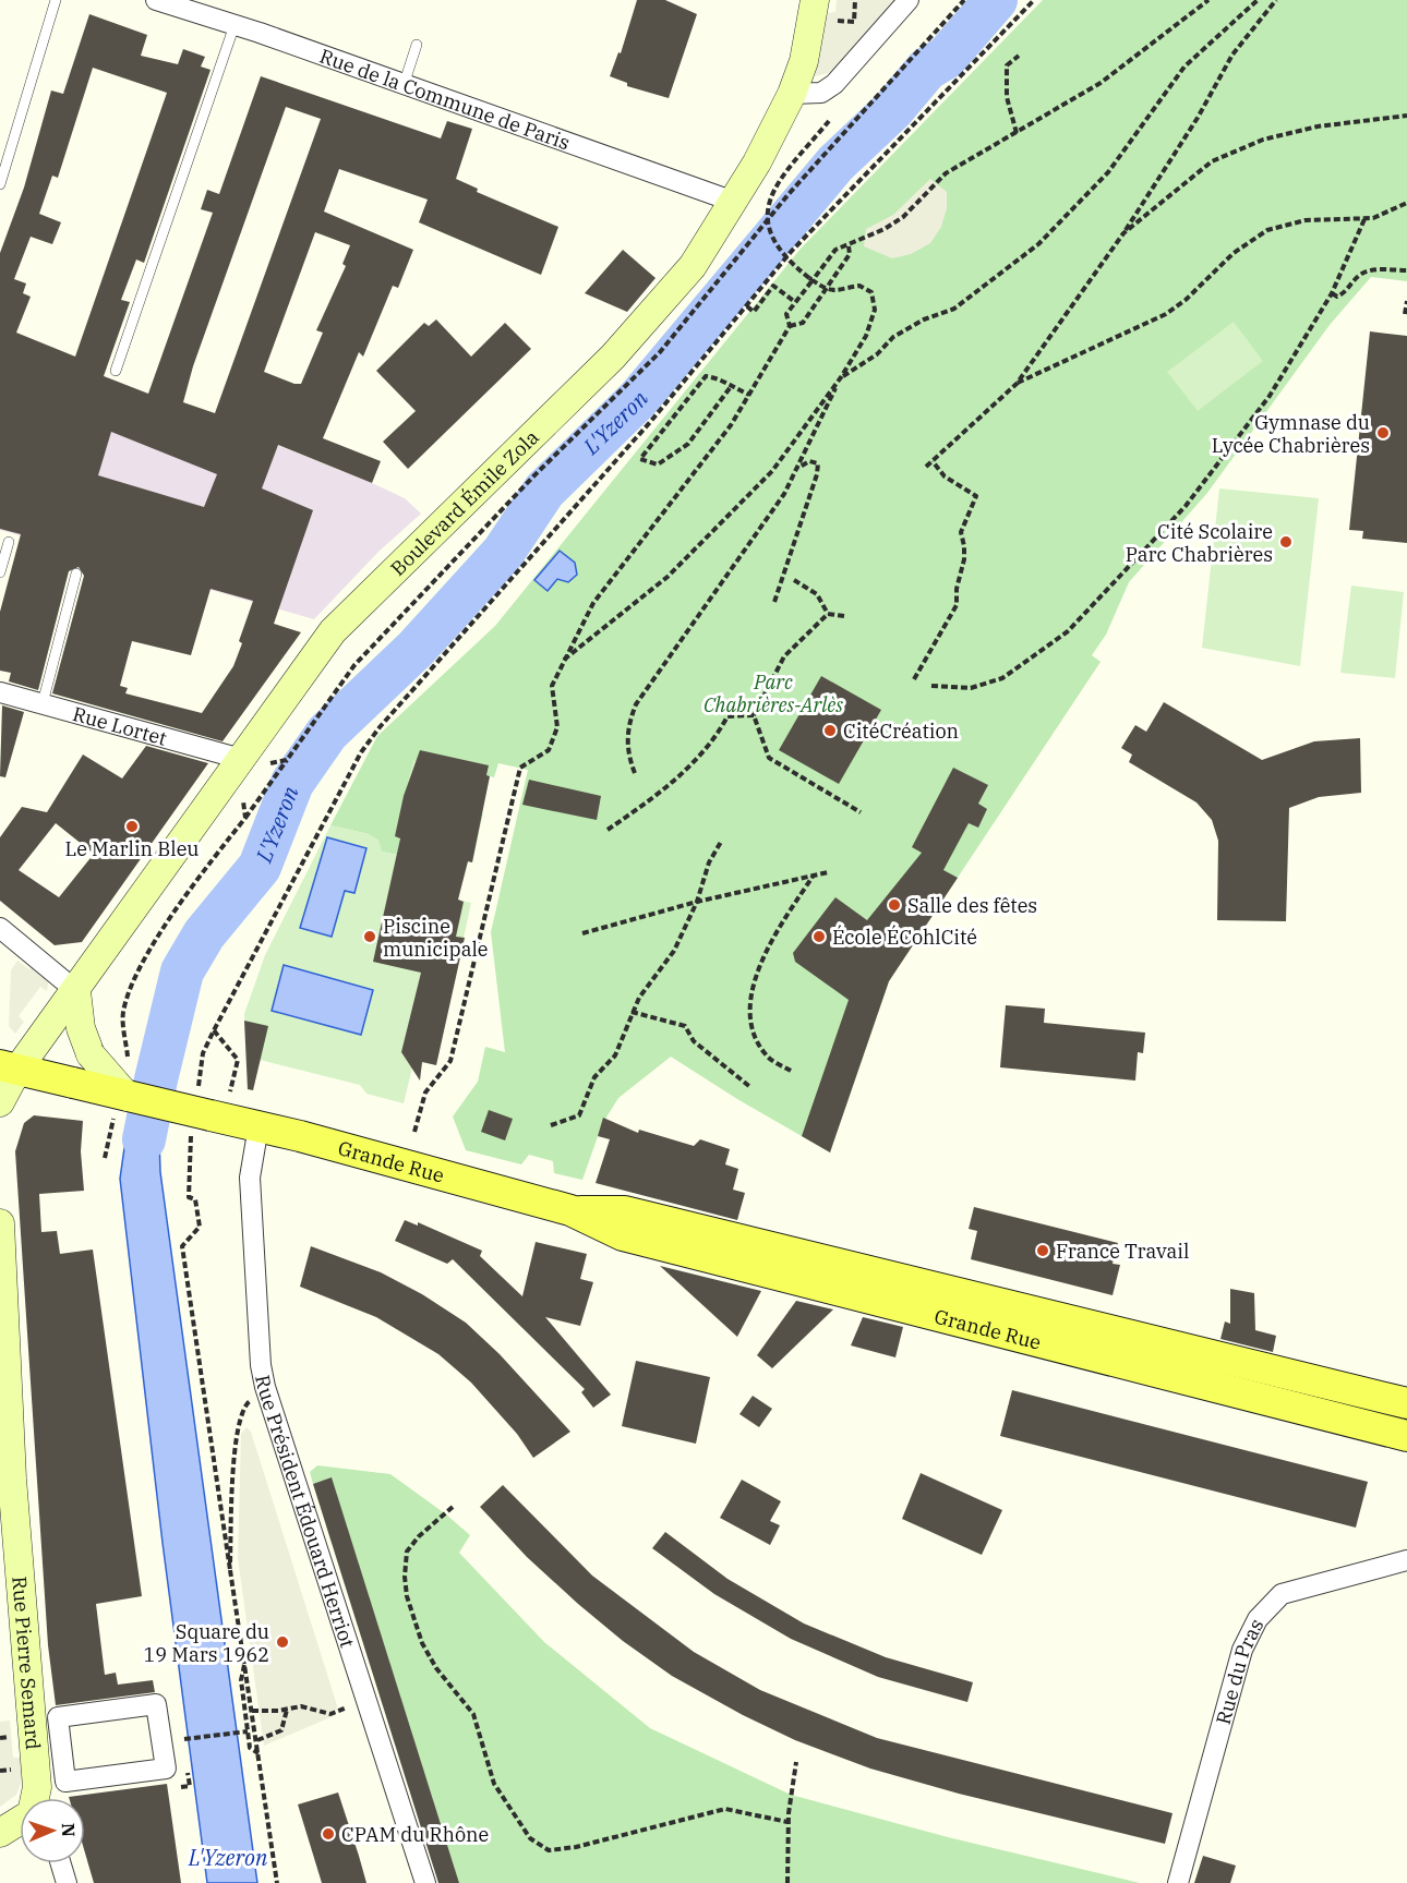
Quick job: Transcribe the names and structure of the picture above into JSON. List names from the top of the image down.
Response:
{
  "streets": {
    "main road": ["Boulevard Émile Zola", "Grande Rue", "Rue Pierre Semard"],
    "street": [
      "Rue de la Commune de Paris",
      "Rue Lortet",
      "Rue Président Édouard Herriot",
      "Rue du Pras"
    ]
  },
  "crossings": [
    ["Rue de la Commune de Paris", "Boulevard Émile Zola"],
    ["Boulevard Émile Zola", "Rue Lortet"],
    ["Grande Rue", "Rue Président Édouard Herriot"]
  ],
  "water": ["L'Yzeron"],
  "parks": ["Parc Chabrières-Arlès"],
  "places": [
    "Gymnase du Lycée Chabrières",
    "Cité Scolaire Parc Chabrières",
    "CitéCréation",
    "Le Marlin Bleu",
    "Salle des fêtes",
    "Piscine municipale",
    "École ÉCohlCité",
    "France Travail",
    "Square du 19 Mars 1962",
    "CPAM du Rhône"
  ],
  "north": "right"
}
